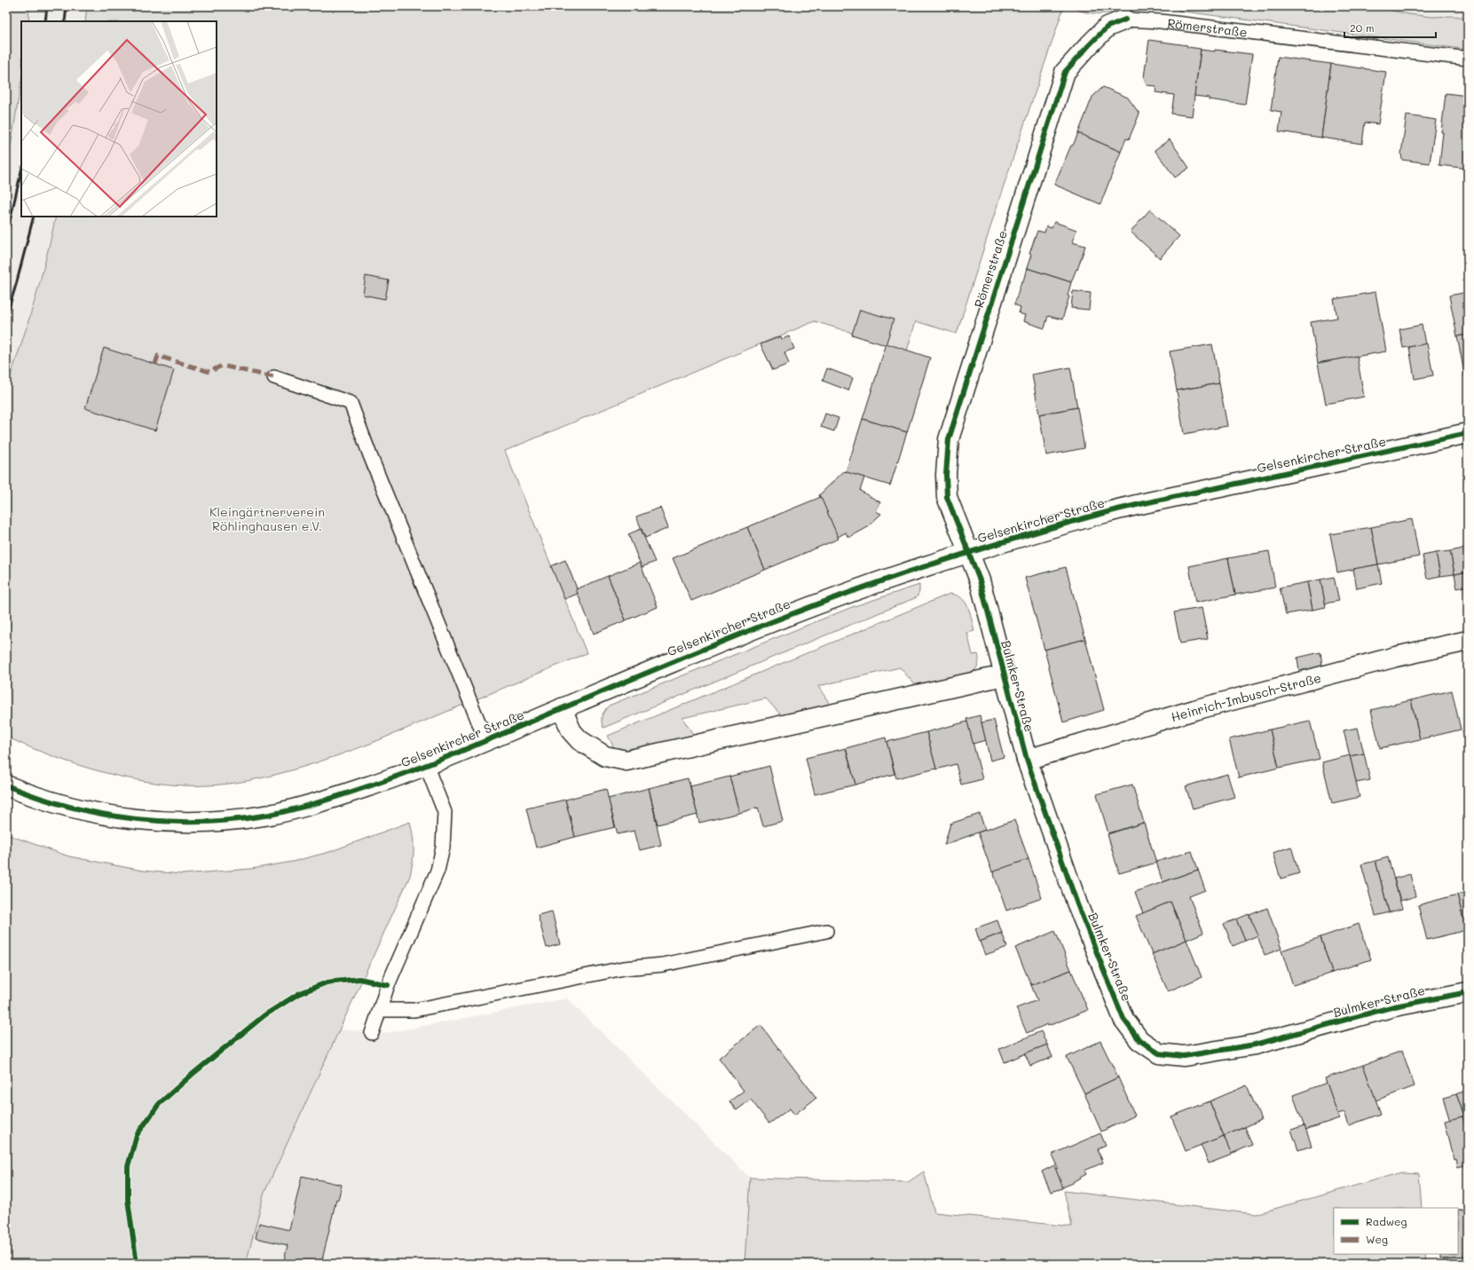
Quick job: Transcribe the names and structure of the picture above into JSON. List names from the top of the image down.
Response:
{
  "streets": {
    "street": [
      "Römerstraße",
      "Gelsenkircher Straße",
      "Bulmker Straße",
      "Heinrich-Imbusch-Straße"
    ]
  },
  "crossings": [
    ["Römerstraße", "Gelsenkircher Straße"],
    ["Römerstraße", "Bulmker Straße"],
    ["Gelsenkircher Straße", "Bulmker Straße"],
    ["Bulmker Straße", "Heinrich-Imbusch-Straße"]
  ],
  "parks": ["Kleingärtnerverein Röhlinghausen e.V."],
  "legend": ["Radweg", "Weg"],
  "scale_bar": "20 m"
}
